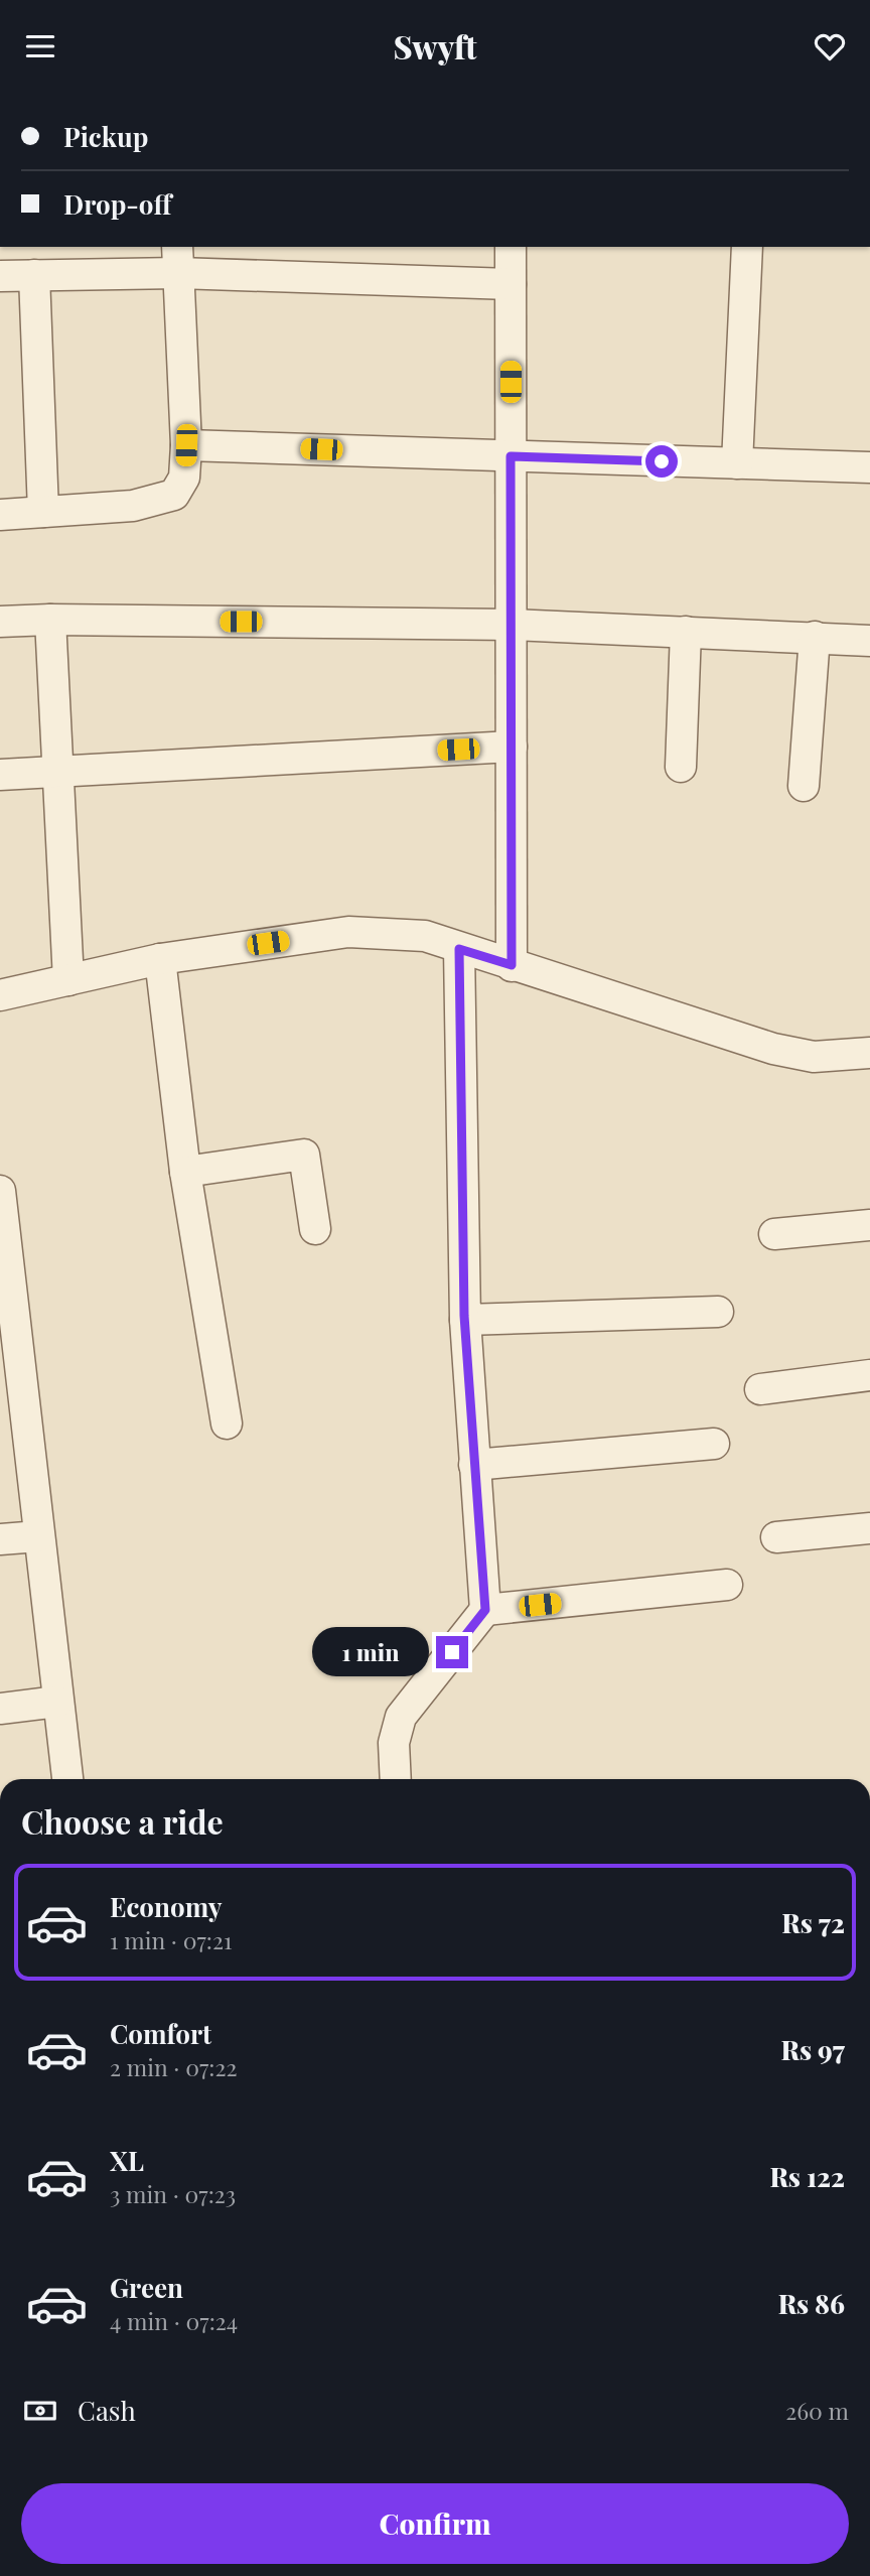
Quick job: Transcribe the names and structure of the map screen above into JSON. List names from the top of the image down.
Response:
{
  "page": {
    "header": "Swyft",
    "banner": ["Pickup", "Drop-off"],
    "bubble": "1 min",
    "heading": "Choose a ride",
    "list": [
      {
        "name": "Economy",
        "note": "1 min · 07:21",
        "value": "Rs 72"
      },
      {
        "name": "Comfort",
        "note": "2 min · 07:22",
        "value": "Rs 97"
      },
      {
        "name": "XL",
        "note": "3 min · 07:23",
        "value": "Rs 122"
      },
      {
        "name": "Green",
        "note": "4 min · 07:24",
        "value": "Rs 86"
      }
    ],
    "pay": ["Cash", "260 m"],
    "buttons": "Confirm"
  }
}
